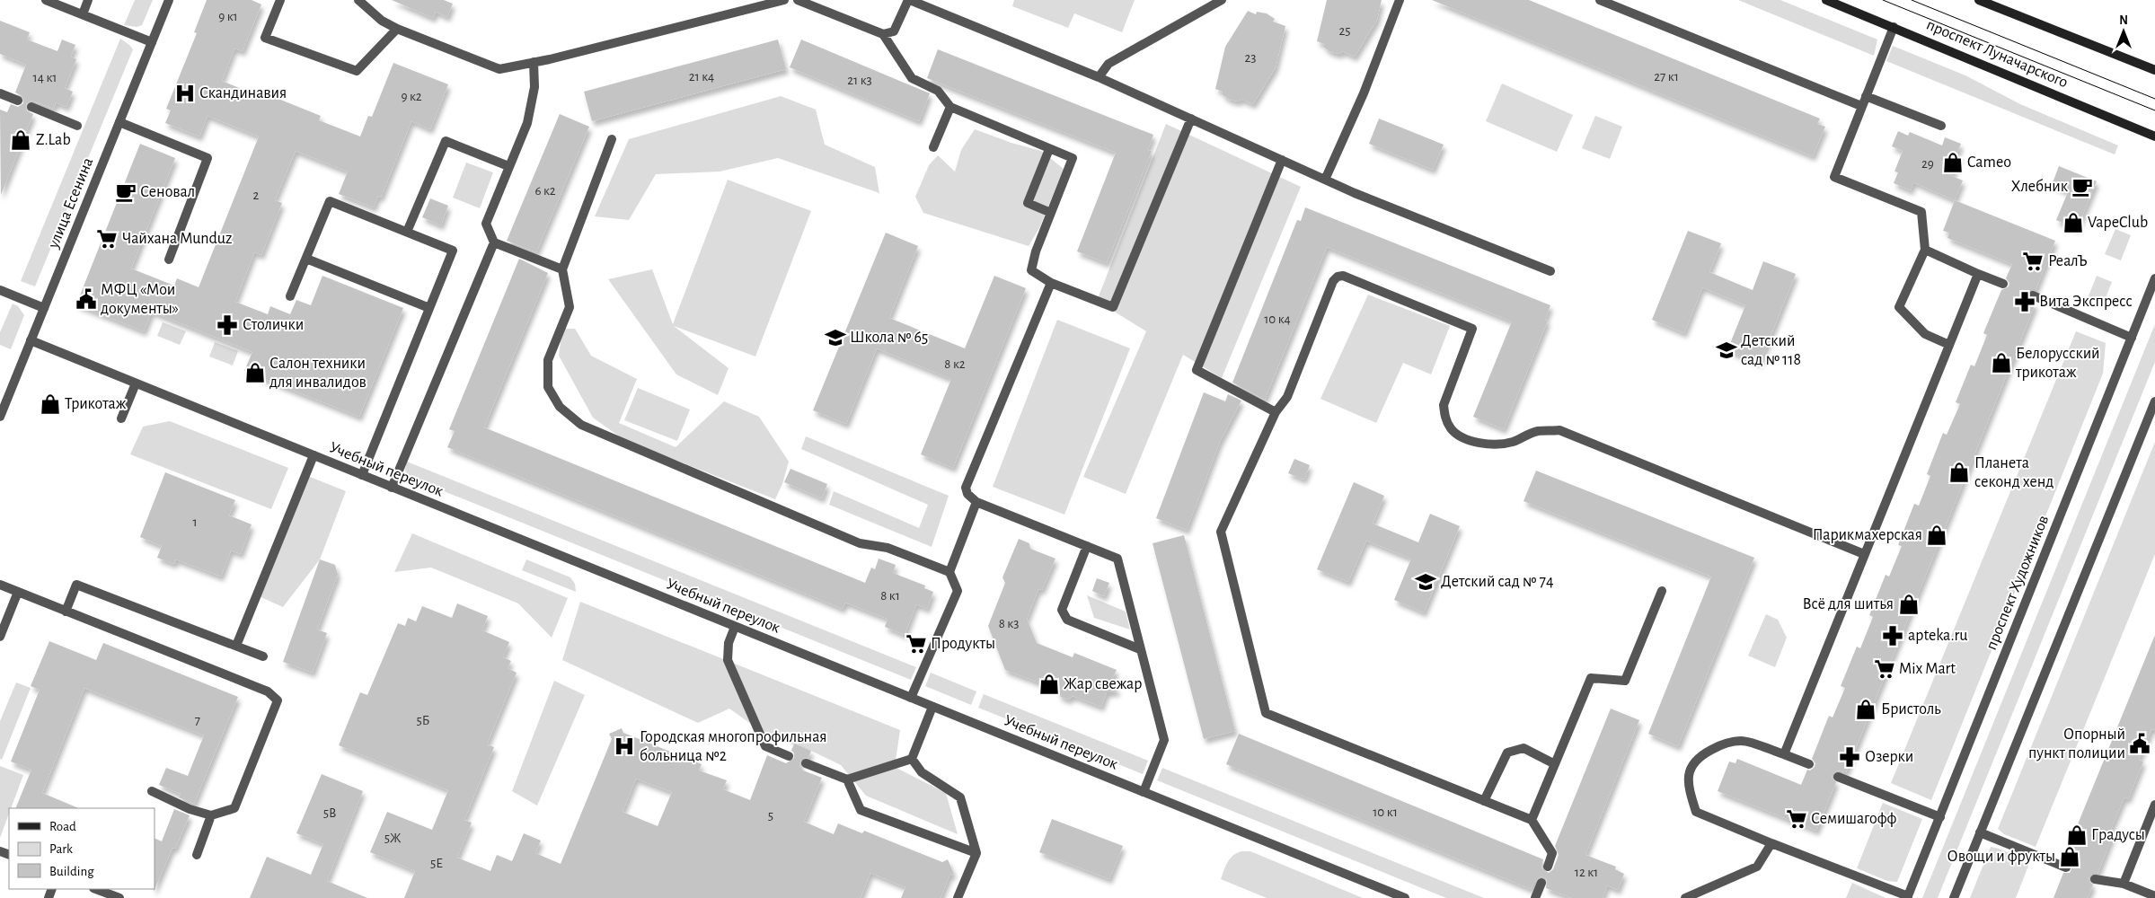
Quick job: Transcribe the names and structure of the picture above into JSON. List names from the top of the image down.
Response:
{
  "streets": {
    "main road": ["проспект Луначарского"],
    "street": ["улица Есенина", "Учебный переулок", "проспект Художников"]
  },
  "crossings": [
    ["улица Есенина", "Учебный переулок"]
  ],
  "places": {
    "hospital": ["Скандинавия", "Городская многопрофильная больница №2"],
    "shop": [
      "Z.Lab",
      "Cameo",
      "VapeClub",
      "Белорусский трикотаж",
      "Салон техники для инвалидов",
      "Трикотаж",
      "Планета секонд хенд",
      "Парикмахерская",
      "Всё для шитья",
      "Жар свежар",
      "Бристоль",
      "Градусы",
      "Овощи и фрукты"
    ],
    "cafe": ["Хлебник", "Сеновал"],
    "supermarket": [
      "Чайхана Munduz",
      "РеалЪ",
      "Продукты",
      "Mix Mart",
      "Семишагофф"
    ],
    "public building": ["МФЦ «Мои документы»", "Опорный пункт полиции"],
    "pharmacy": [
      "Вита Экспресс",
      "Столички",
      "apteka.ru",
      "Озерки"
    ],
    "school or university": ["Школа № 65", "Детский сад № 118", "Детский сад № 74"]
  },
  "house_numbers": [
    "9 к1",
    "25",
    "23",
    "21 к4",
    "27 к1",
    "14 к1",
    "21 к3",
    "9 к2",
    "29",
    "6 к2",
    "2",
    "10 к4",
    "8 к2",
    "1",
    "8 к1",
    "8 к3",
    "7",
    "5Б",
    "10 к1",
    "5В",
    "5",
    "5Ж",
    "5Е",
    "12 к1"
  ],
  "legend": ["Road", "Park", "Building"],
  "north": "top"
}
